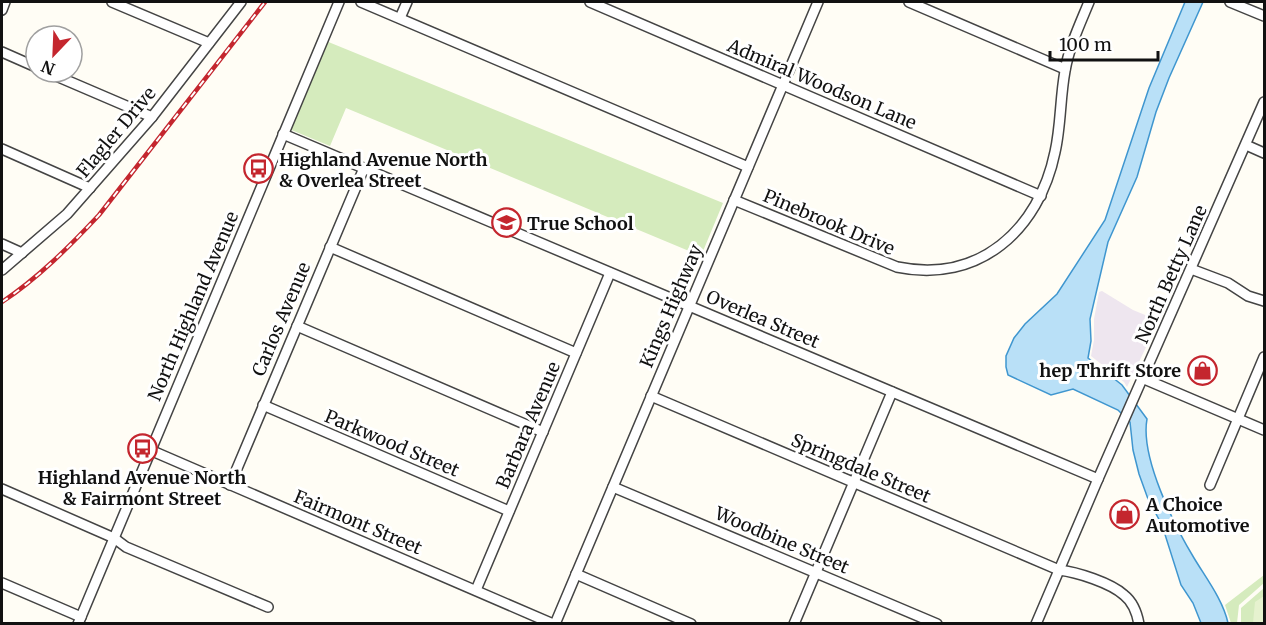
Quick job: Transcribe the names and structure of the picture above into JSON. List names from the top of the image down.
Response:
{
  "streets": {
    "street": [
      "Admiral Woodson Lane",
      "Flagler Drive",
      "Pinebrook Drive",
      "North Betty Lane",
      "North Highland Avenue",
      "Kings Highway",
      "Carlos Avenue",
      "Overlea Street",
      "Barbara Avenue",
      "Parkwood Street",
      "Springdale Street",
      "Fairmont Street",
      "Woodbine Street"
    ]
  },
  "crossings": [
    ["Admiral Woodson Lane", "Pinebrook Drive"],
    ["Admiral Woodson Lane", "Kings Highway"],
    ["Pinebrook Drive", "Kings Highway"],
    ["North Betty Lane", "Overlea Street"],
    ["North Betty Lane", "Springdale Street"],
    ["North Highland Avenue", "Overlea Street"],
    ["North Highland Avenue", "Fairmont Street"],
    ["Kings Highway", "Overlea Street"],
    ["Kings Highway", "Springdale Street"],
    ["Kings Highway", "Fairmont Street"],
    ["Kings Highway", "Woodbine Street"],
    ["Carlos Avenue", "Overlea Street"],
    ["Carlos Avenue", "Parkwood Street"],
    ["Carlos Avenue", "Fairmont Street"],
    ["Overlea Street", "Barbara Avenue"],
    ["Barbara Avenue", "Parkwood Street"],
    ["Barbara Avenue", "Fairmont Street"]
  ],
  "places": {
    "bus stop": ["Highland Avenue North & Overlea Street", "Highland Avenue North & Fairmont Street"],
    "school or university": ["True School"],
    "shop": ["hep Thrift Store", "A Choice Automotive"]
  },
  "scale_bar": "100 m",
  "north": "bottom left"
}
